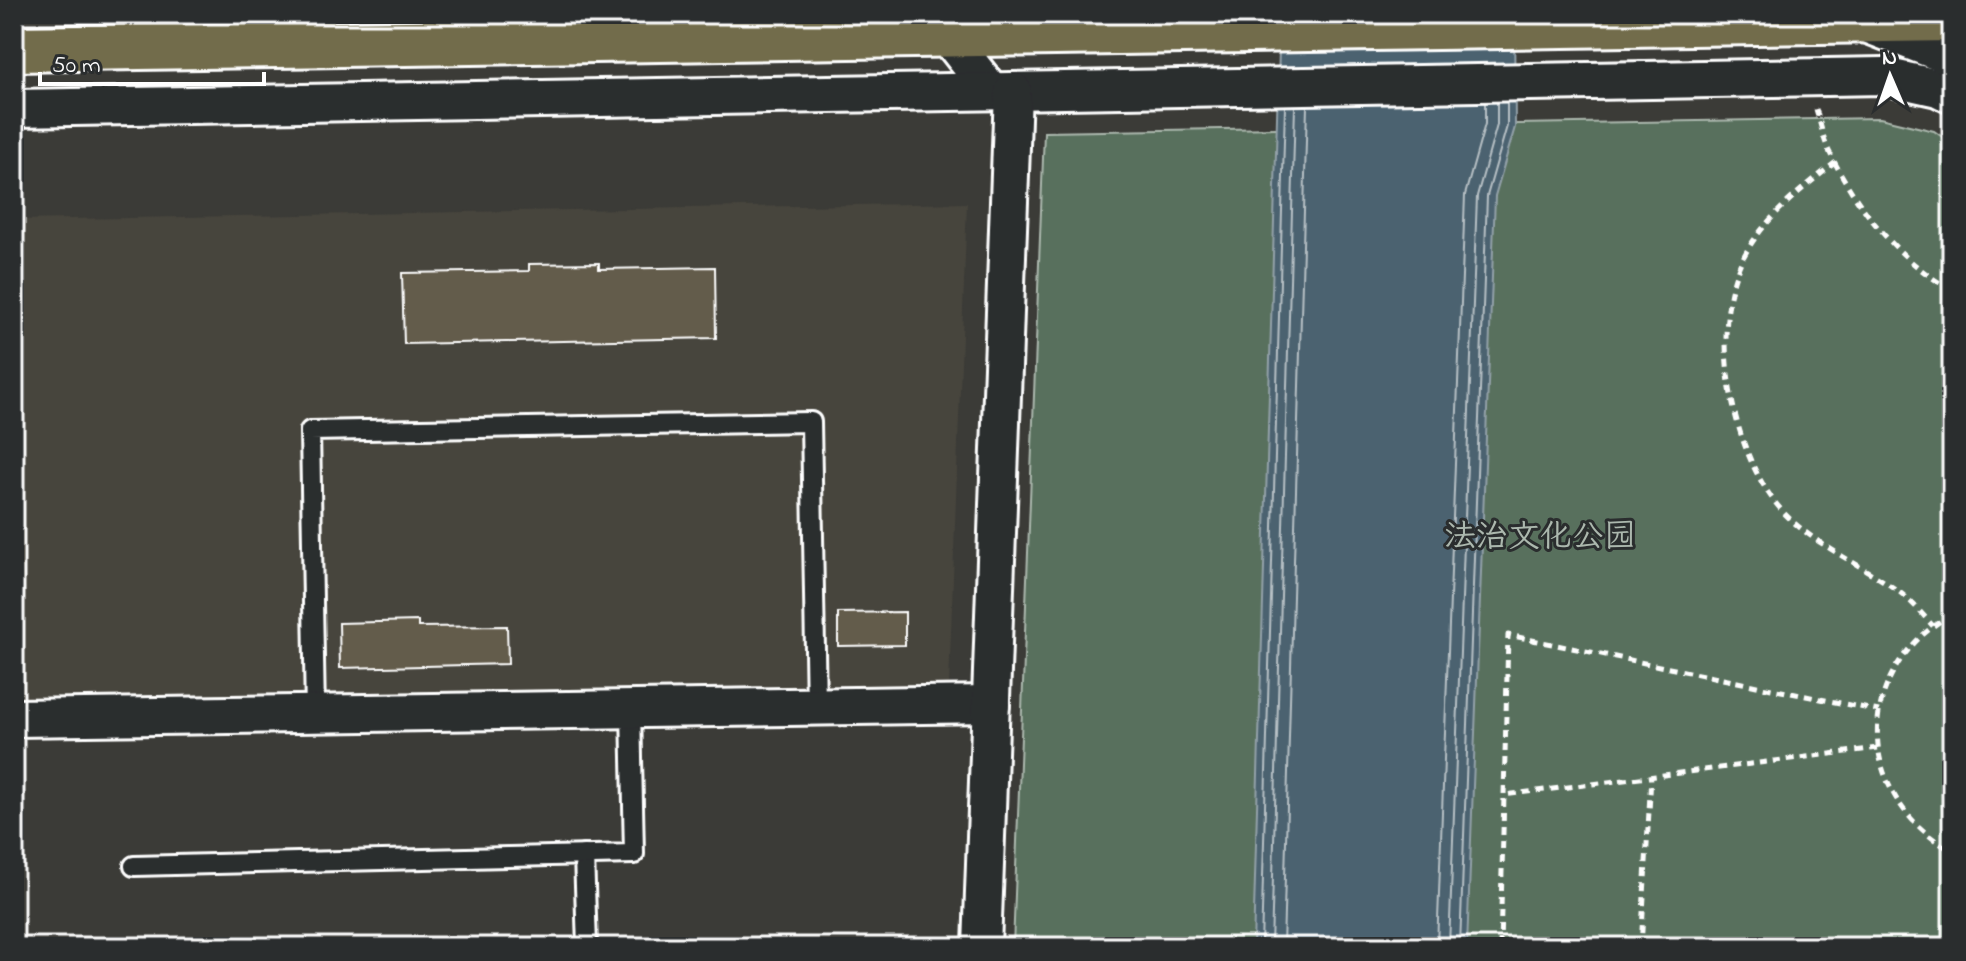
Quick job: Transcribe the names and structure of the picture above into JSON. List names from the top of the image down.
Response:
{
  "parks": ["法治文化公园"],
  "scale_bar": "50 m",
  "north": "top"
}
